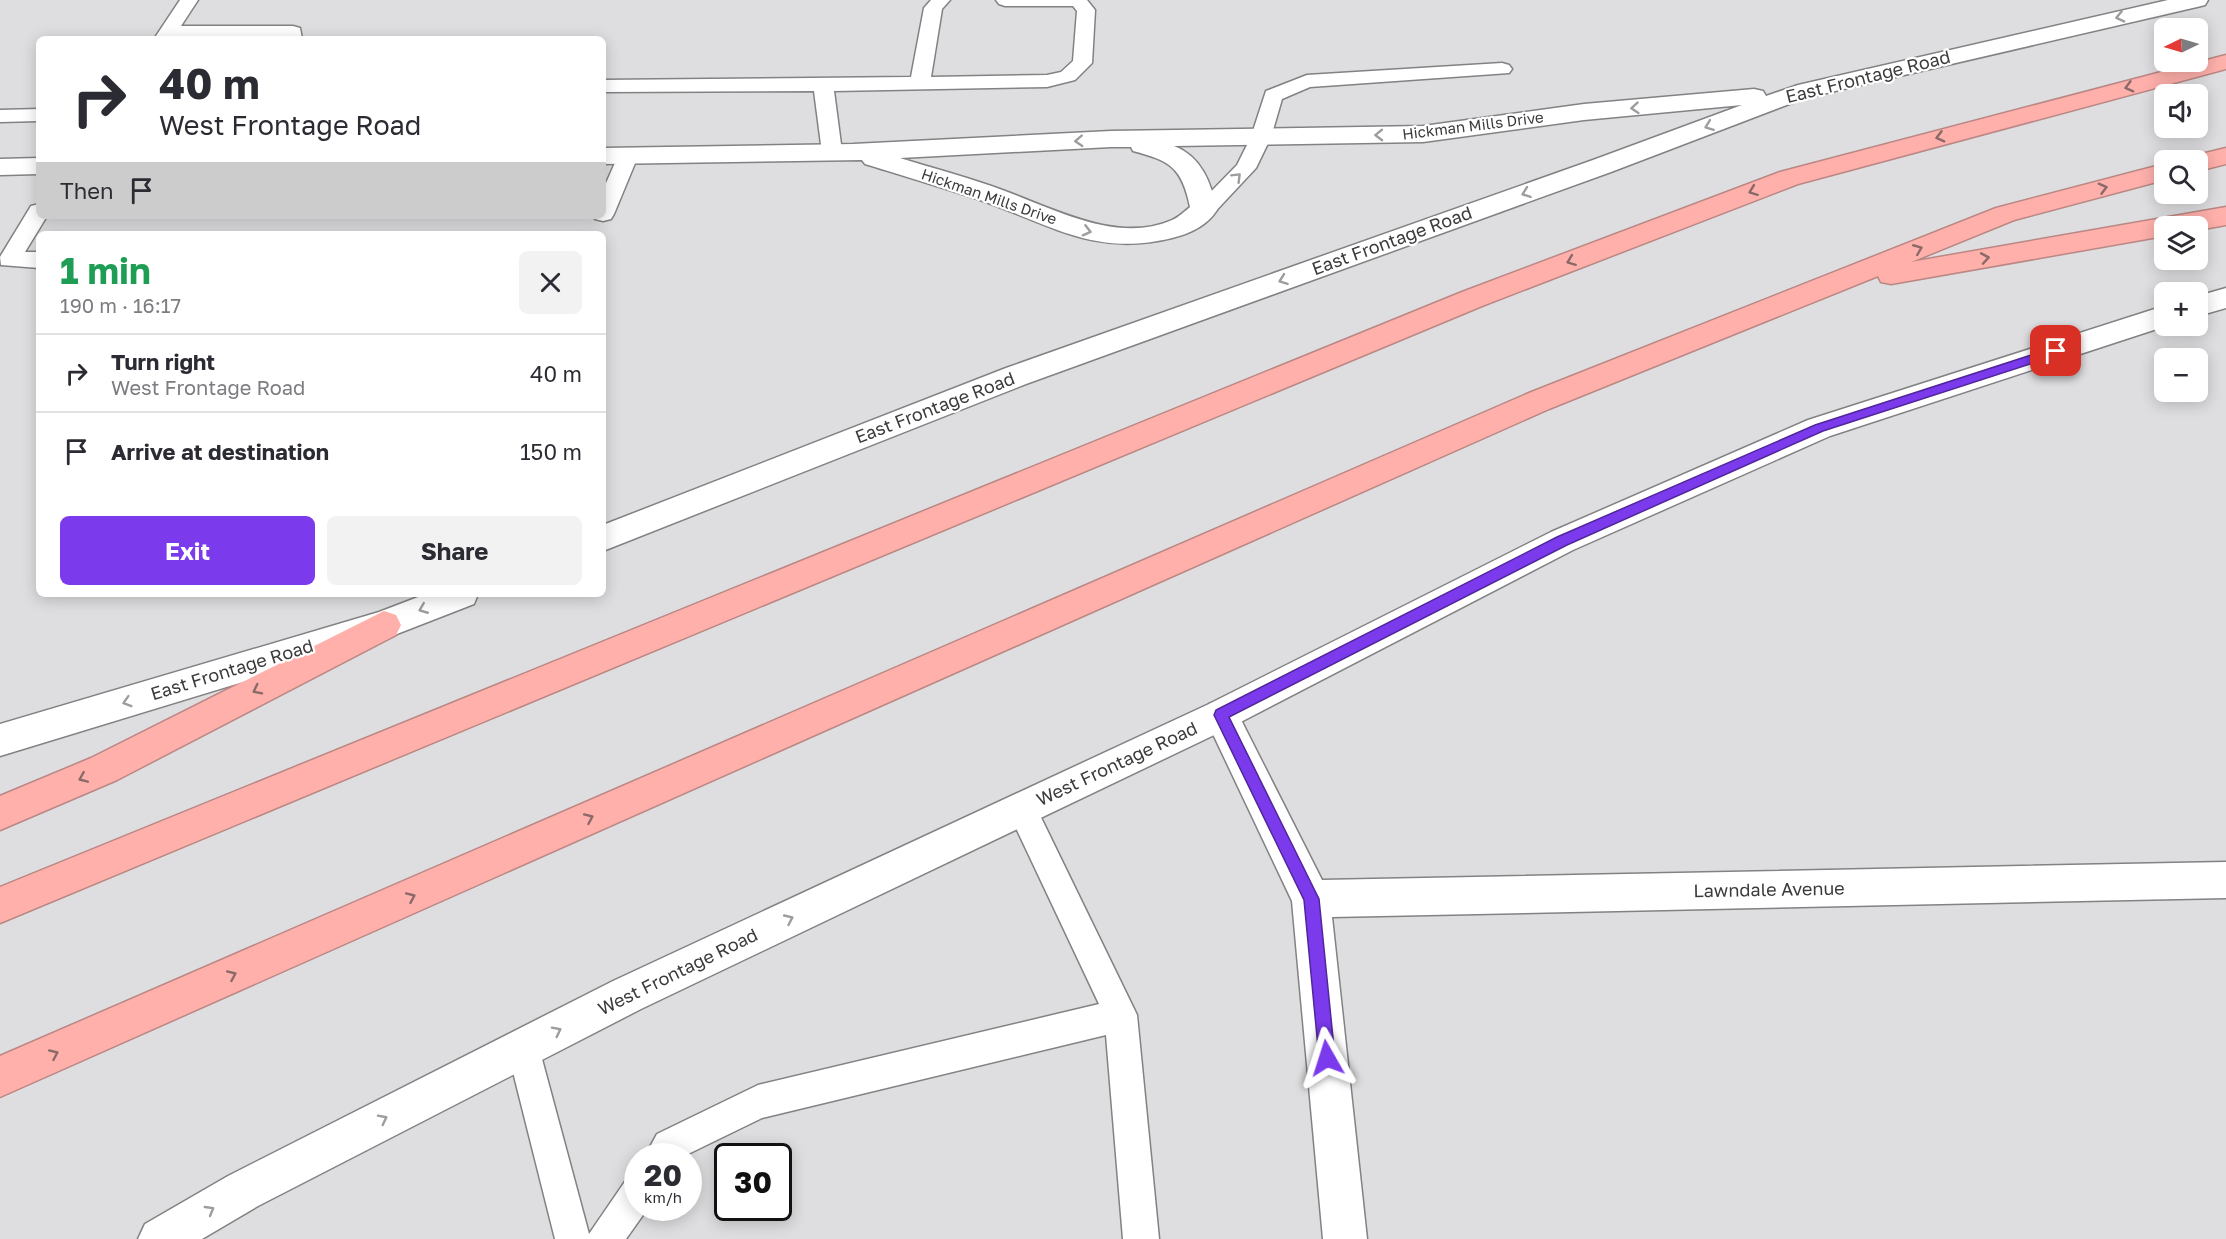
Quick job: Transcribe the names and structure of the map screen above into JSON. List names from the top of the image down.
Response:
{
  "streets": {
    "street": [
      "East Frontage Road",
      "Hickman Mills Drive",
      "West Frontage Road",
      "Lawndale Avenue"
    ]
  },
  "crossings": [
    ["East Frontage Road", "Hickman Mills Drive"]
  ],
  "one_way": ["East Frontage Road", "West Frontage Road"],
  "north": "left",
  "page": {
    "map_buttons": ["+", "−"],
    "turn": ["40 m", "West Frontage Road"],
    "then": "Then",
    "heading": ["1 min", "190 m · 16:17"],
    "list": [
      {
        "name": "Turn right",
        "note": "West Frontage Road",
        "value": "40 m"
      },
      {
        "name": "Arrive at destination",
        "value": "150 m"
      }
    ],
    "buttons": ["Exit", "Share"],
    "speed": "20 km/h",
    "limit": "30"
  }
}
